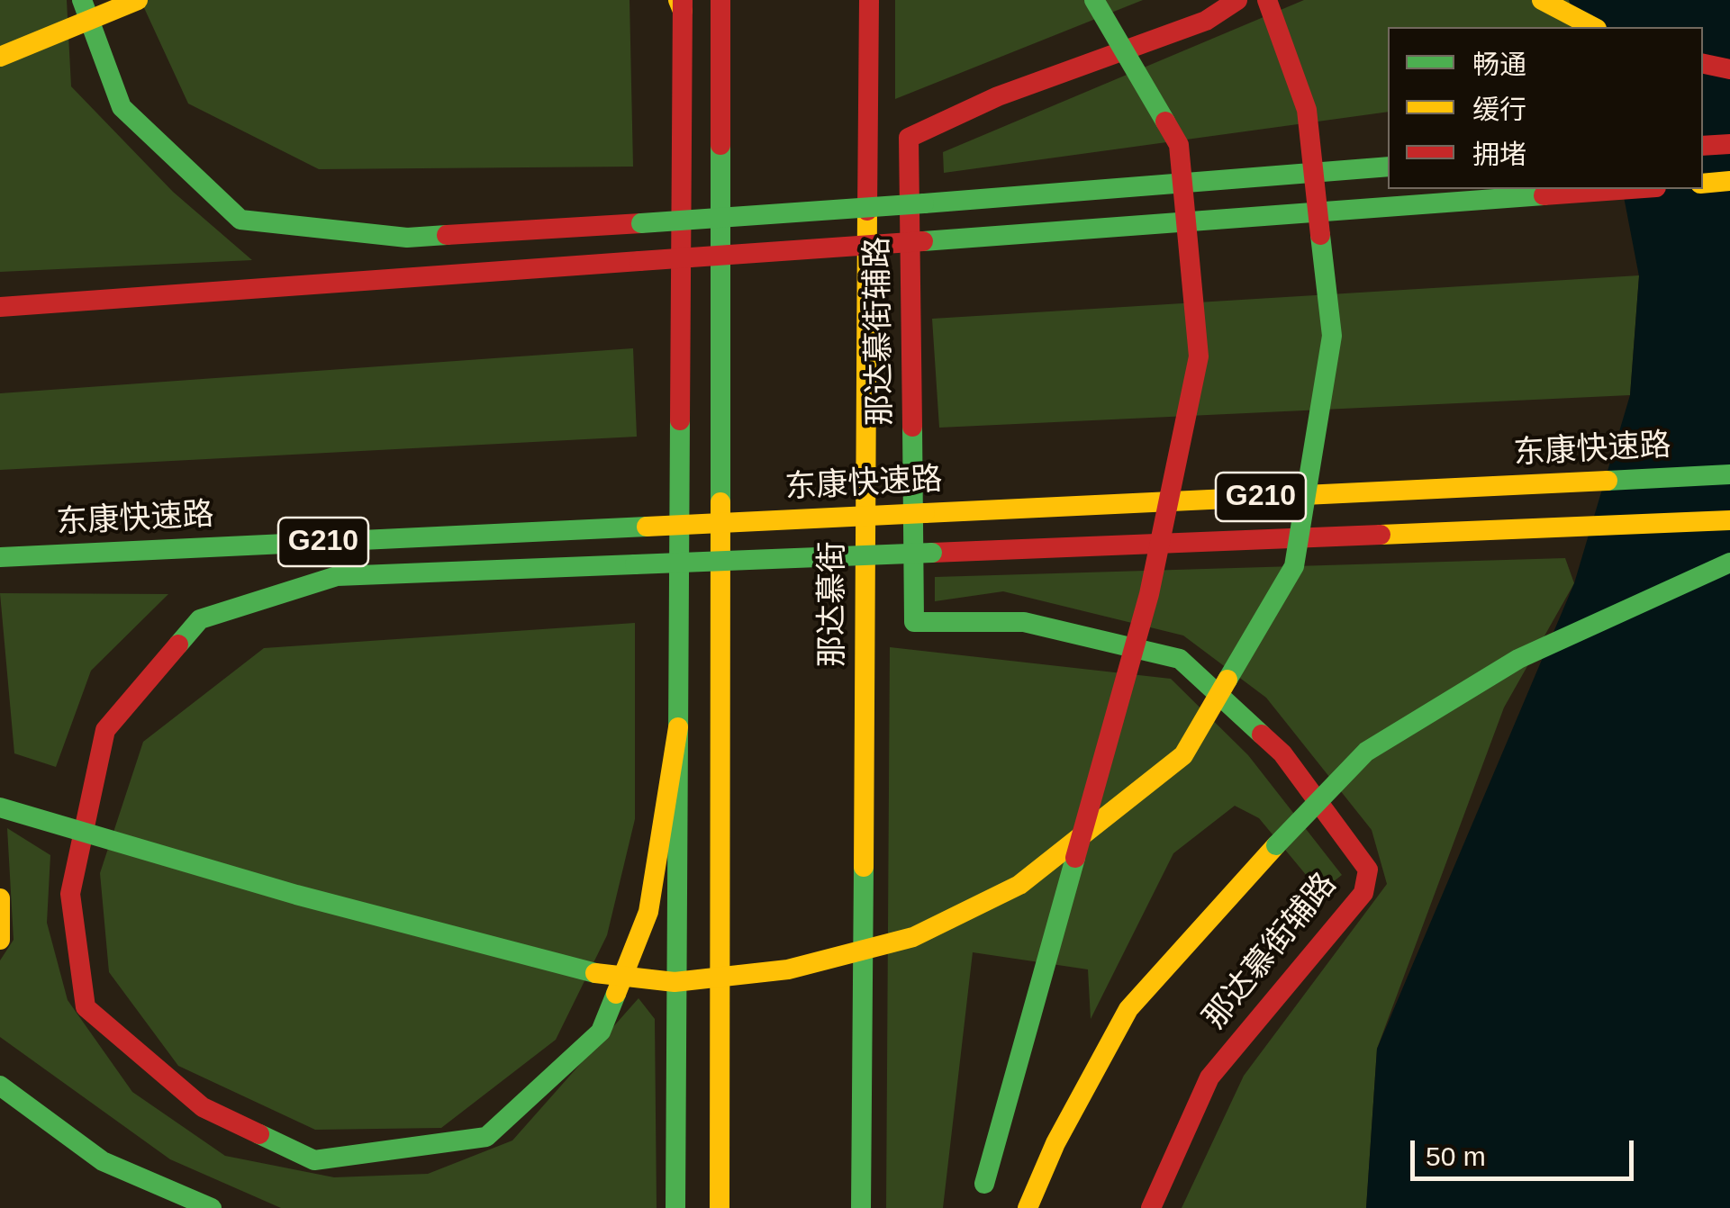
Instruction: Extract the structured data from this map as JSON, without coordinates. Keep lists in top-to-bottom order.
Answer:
{
  "streets": {
    "main road": [
      "那达慕街辅路",
      "东康快速路",
      "G210",
      "那达慕街"
    ]
  },
  "legend": ["畅通", "缓行", "拥堵"],
  "scale_bar": "50 m"
}
